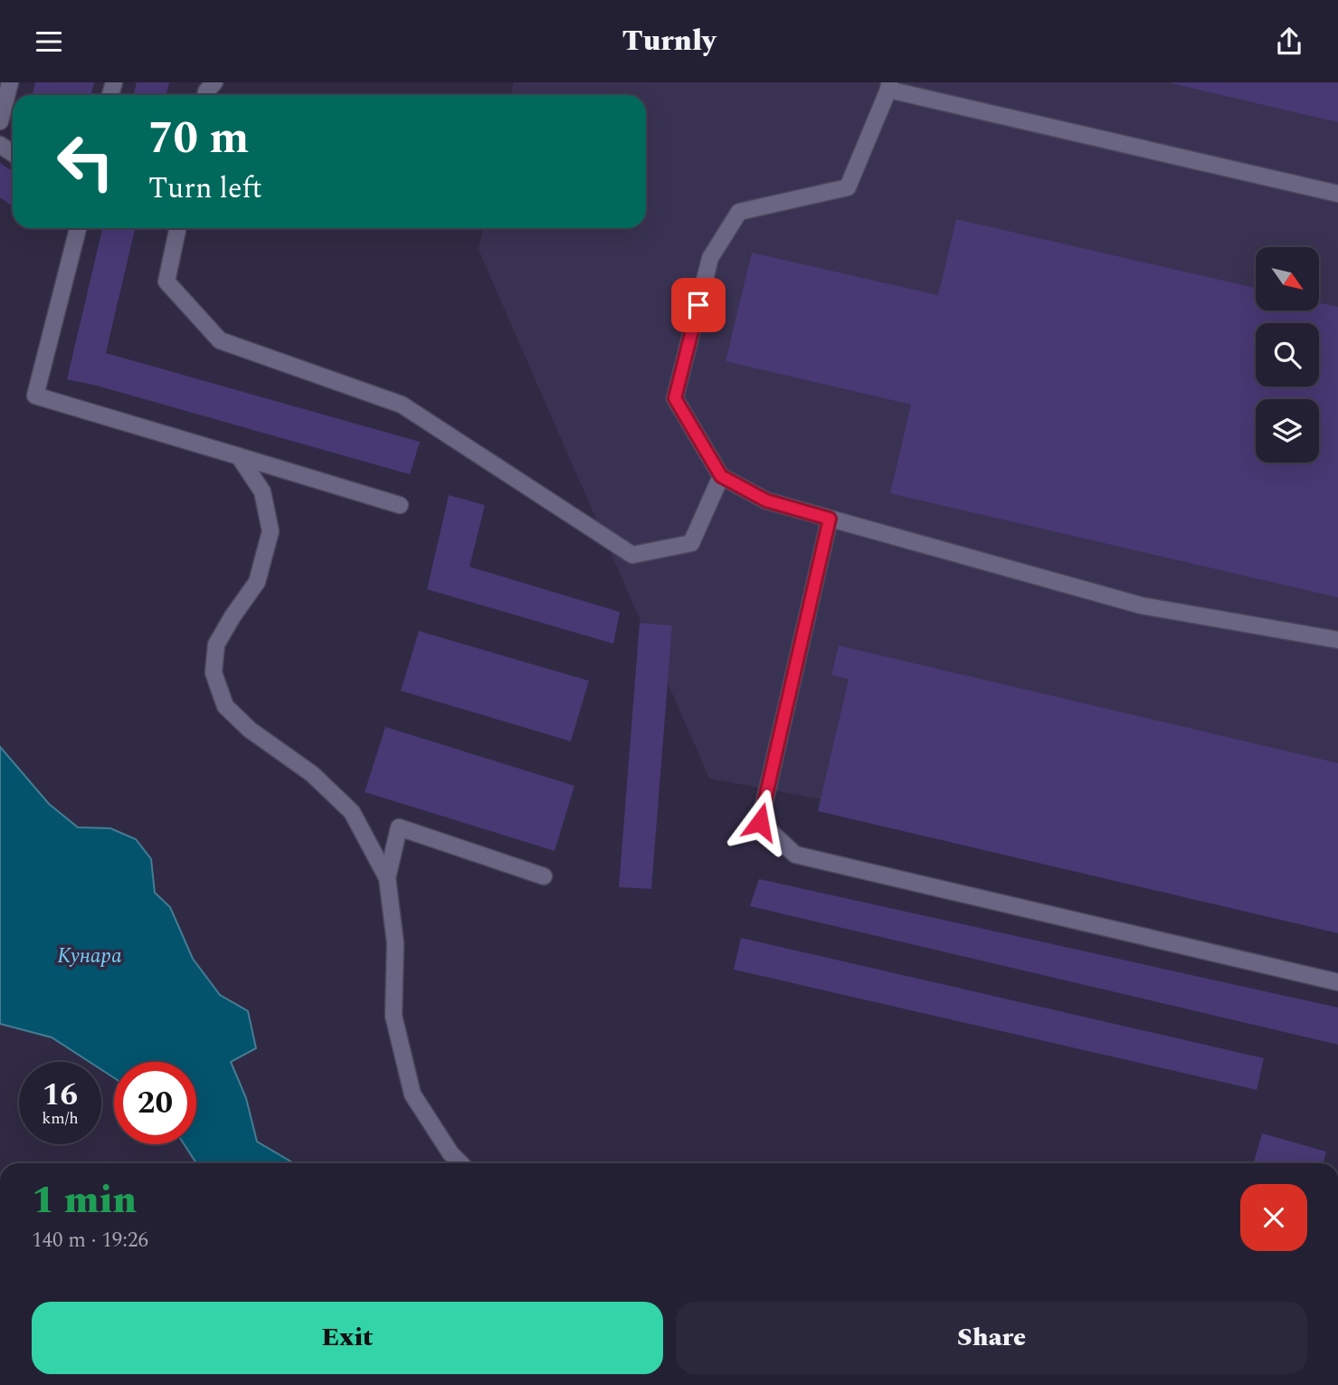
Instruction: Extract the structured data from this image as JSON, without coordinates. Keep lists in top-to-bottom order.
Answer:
{
  "water": ["Кунара"],
  "north": "bottom right",
  "page": {
    "header": "Turnly",
    "turn": ["70 m", "Turn left"],
    "speed": "16 km/h",
    "limit": "20",
    "heading": ["1 min", "140 m · 19:26"],
    "buttons": ["Exit", "Share"]
  }
}
